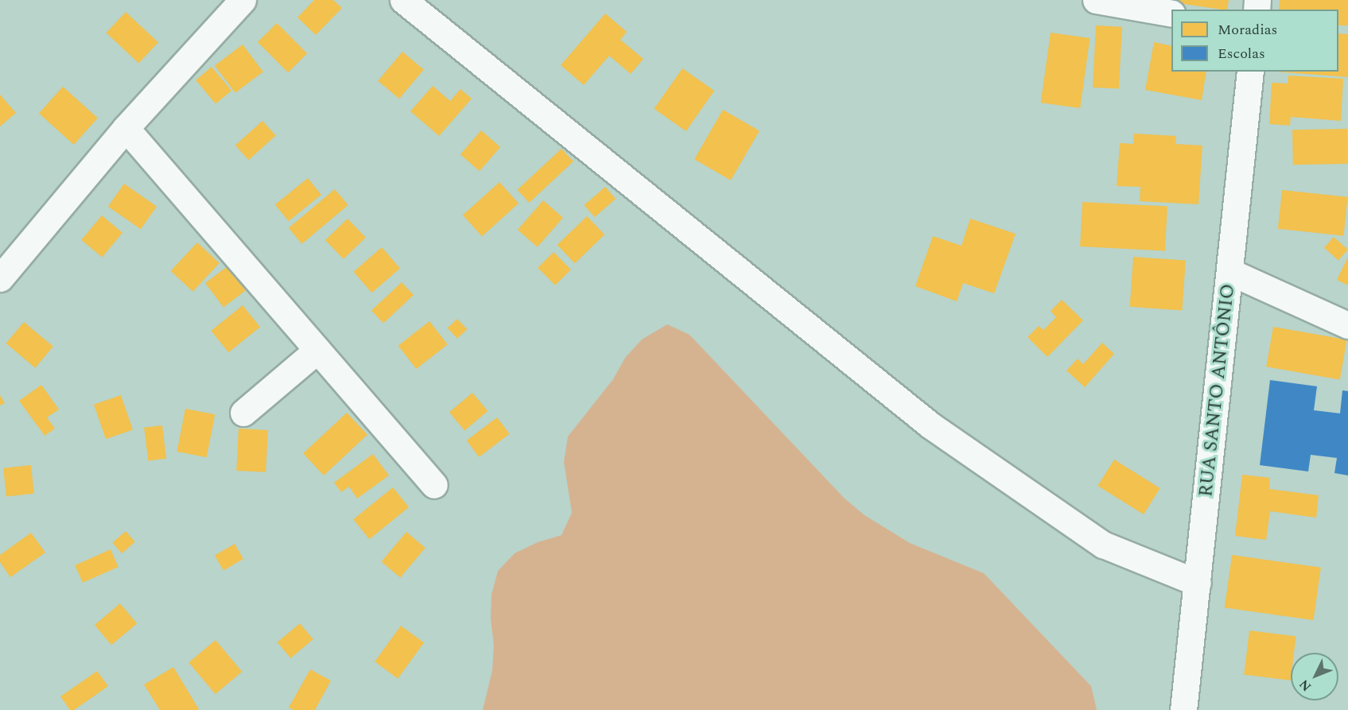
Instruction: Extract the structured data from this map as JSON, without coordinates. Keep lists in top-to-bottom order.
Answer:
{
  "streets": {
    "street": ["RUA SANTO ANTÔNIO"]
  },
  "legend": ["Moradias", "Escolas"],
  "north": "bottom left"
}
